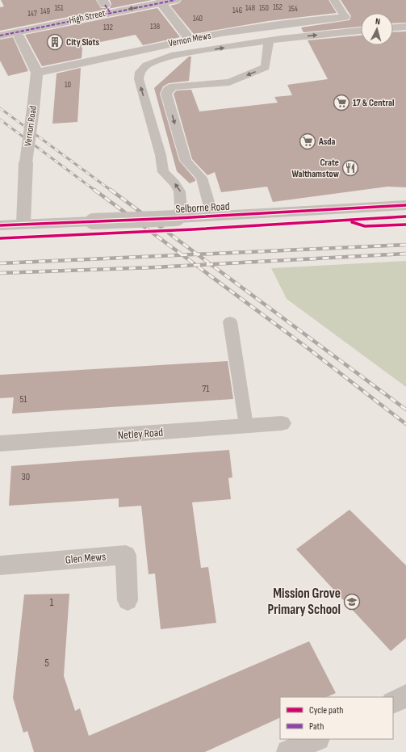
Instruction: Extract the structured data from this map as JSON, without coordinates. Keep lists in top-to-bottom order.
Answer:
{
  "streets": {
    "street": [
      "High Street",
      "Vernon Mews",
      "Vernon Road",
      "Selborne Road",
      "Netley Road",
      "Glen Mews"
    ]
  },
  "crossings": [
    ["Vernon Mews", "Vernon Road"],
    ["Vernon Road", "Selborne Road"]
  ],
  "places": {
    "building": ["City Slots"],
    "supermarket": ["17 & Central", "Asda"],
    "restaurant": ["Crate Walthamstow"],
    "school or university": ["Mission Grove Primary School"]
  },
  "house_numbers": [
    "152",
    "151",
    "148",
    "150",
    "154",
    "146",
    "149",
    "147",
    "140",
    "138",
    "132",
    "10",
    "71",
    "51",
    "30",
    "1",
    "5"
  ],
  "legend": ["Cycle path", "Path"],
  "north": "top"
}
